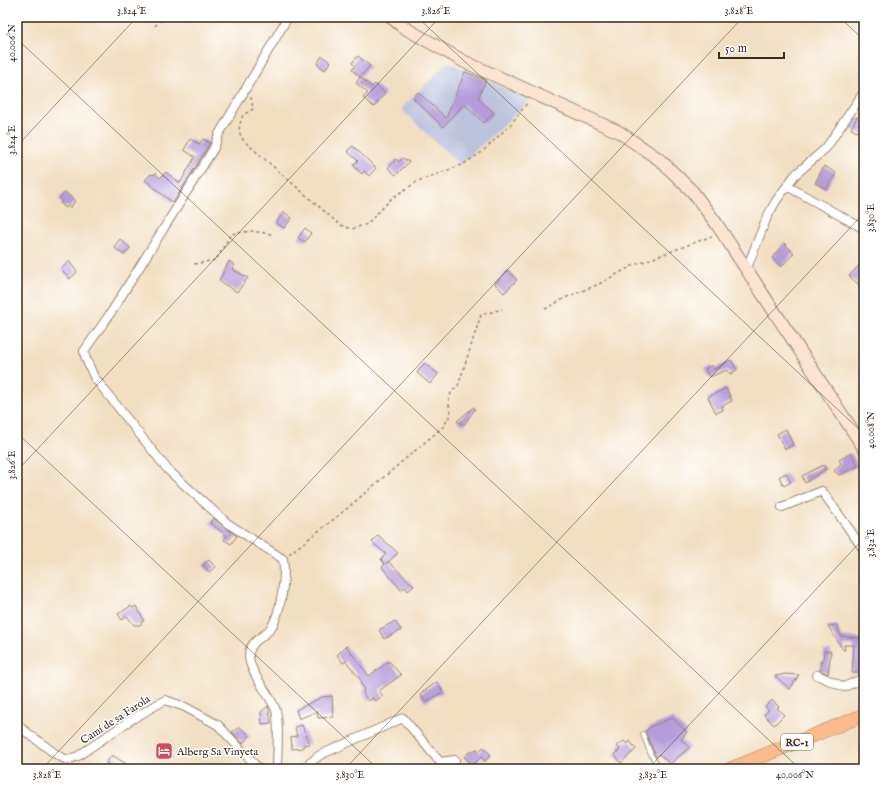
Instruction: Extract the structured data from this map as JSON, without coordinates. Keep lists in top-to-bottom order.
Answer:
{
  "streets": {
    "main road": ["RC-1"],
    "street": ["Camí de sa Farola"]
  },
  "places": {
    "hotel": ["Alberg Sa Vinyeta"]
  },
  "scale_bar": "50 m",
  "coordinates": [
    "3.824°E",
    "3.826°E",
    "3.828°E",
    "40.006°N",
    "3.830°E",
    "40.008°N",
    "3.832°E"
  ]
}
